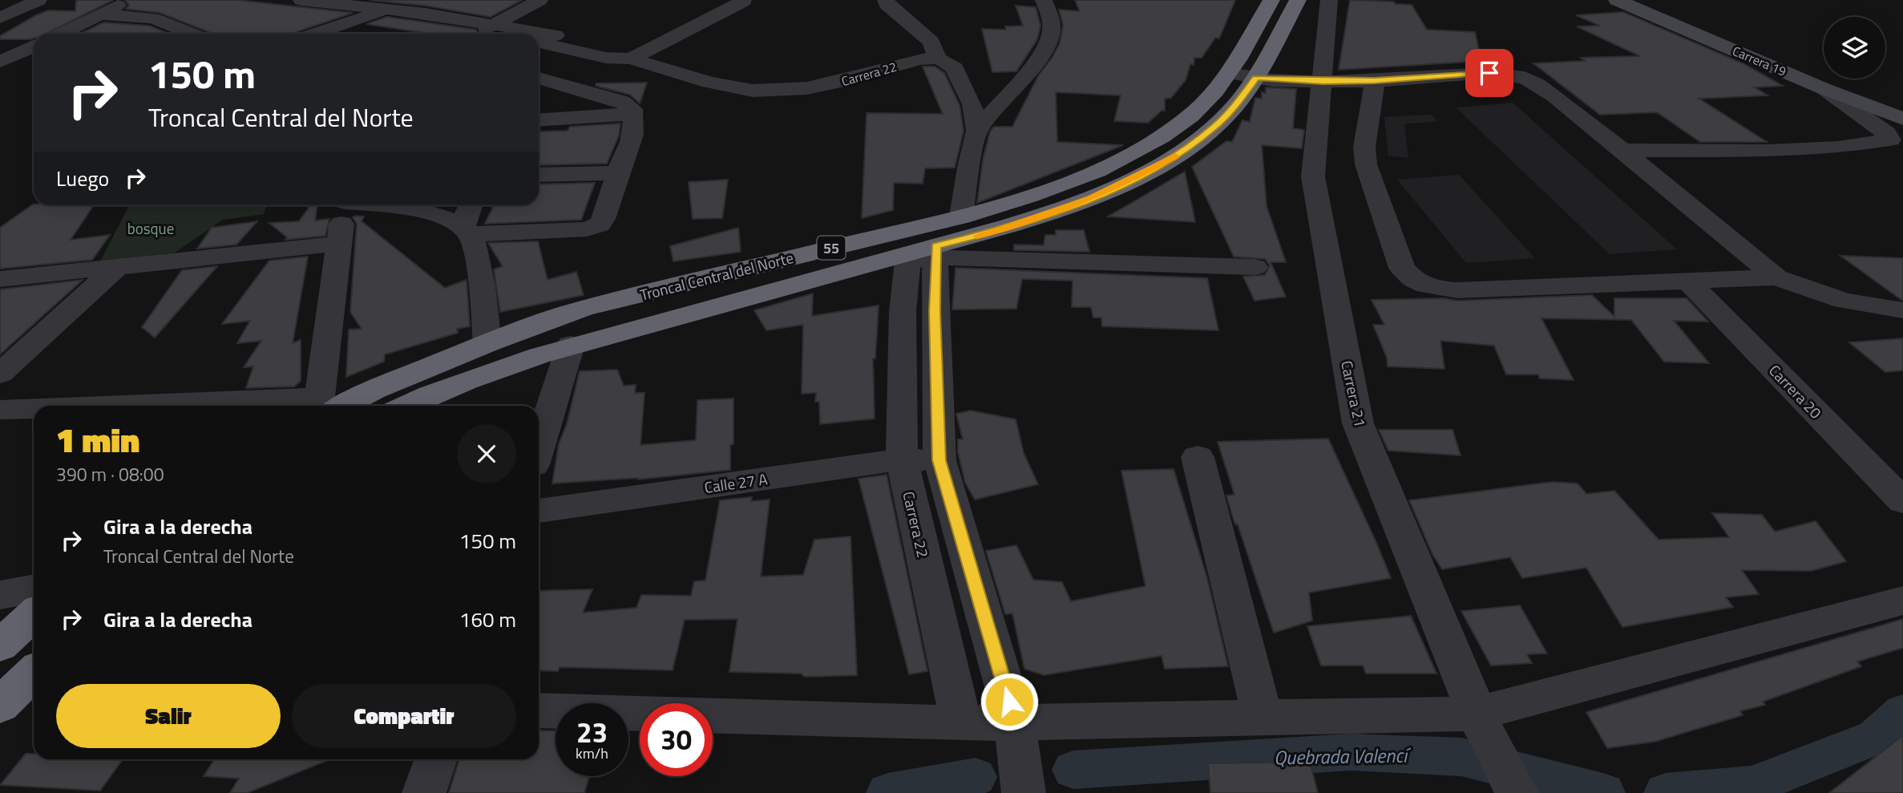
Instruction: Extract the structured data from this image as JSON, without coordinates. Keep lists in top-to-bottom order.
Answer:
{
  "streets": {
    "highway": ["55", "Troncal Central del Norte"],
    "street": [
      "Carrera 19",
      "Carrera 22",
      "Carrera 20",
      "Carrera 21",
      "Calle 27 A"
    ]
  },
  "crossings": [
    ["Carrera 22", "Troncal Central del Norte"],
    ["Carrera 22", "Calle 27 A"]
  ],
  "water": ["Quebrada Valencí"],
  "parks": ["bosque"],
  "page": {
    "turn": ["150 m", "Troncal Central del Norte"],
    "then": "Luego",
    "heading": ["1 min", "390 m · 08:00"],
    "list": [
      {
        "name": "Gira a la derecha",
        "note": "Troncal Central del Norte",
        "value": "150 m"
      },
      {
        "name": "Gira a la derecha",
        "value": "160 m"
      }
    ],
    "buttons": ["Salir", "Compartir"],
    "speed": "23 km/h",
    "limit": "30"
  }
}
